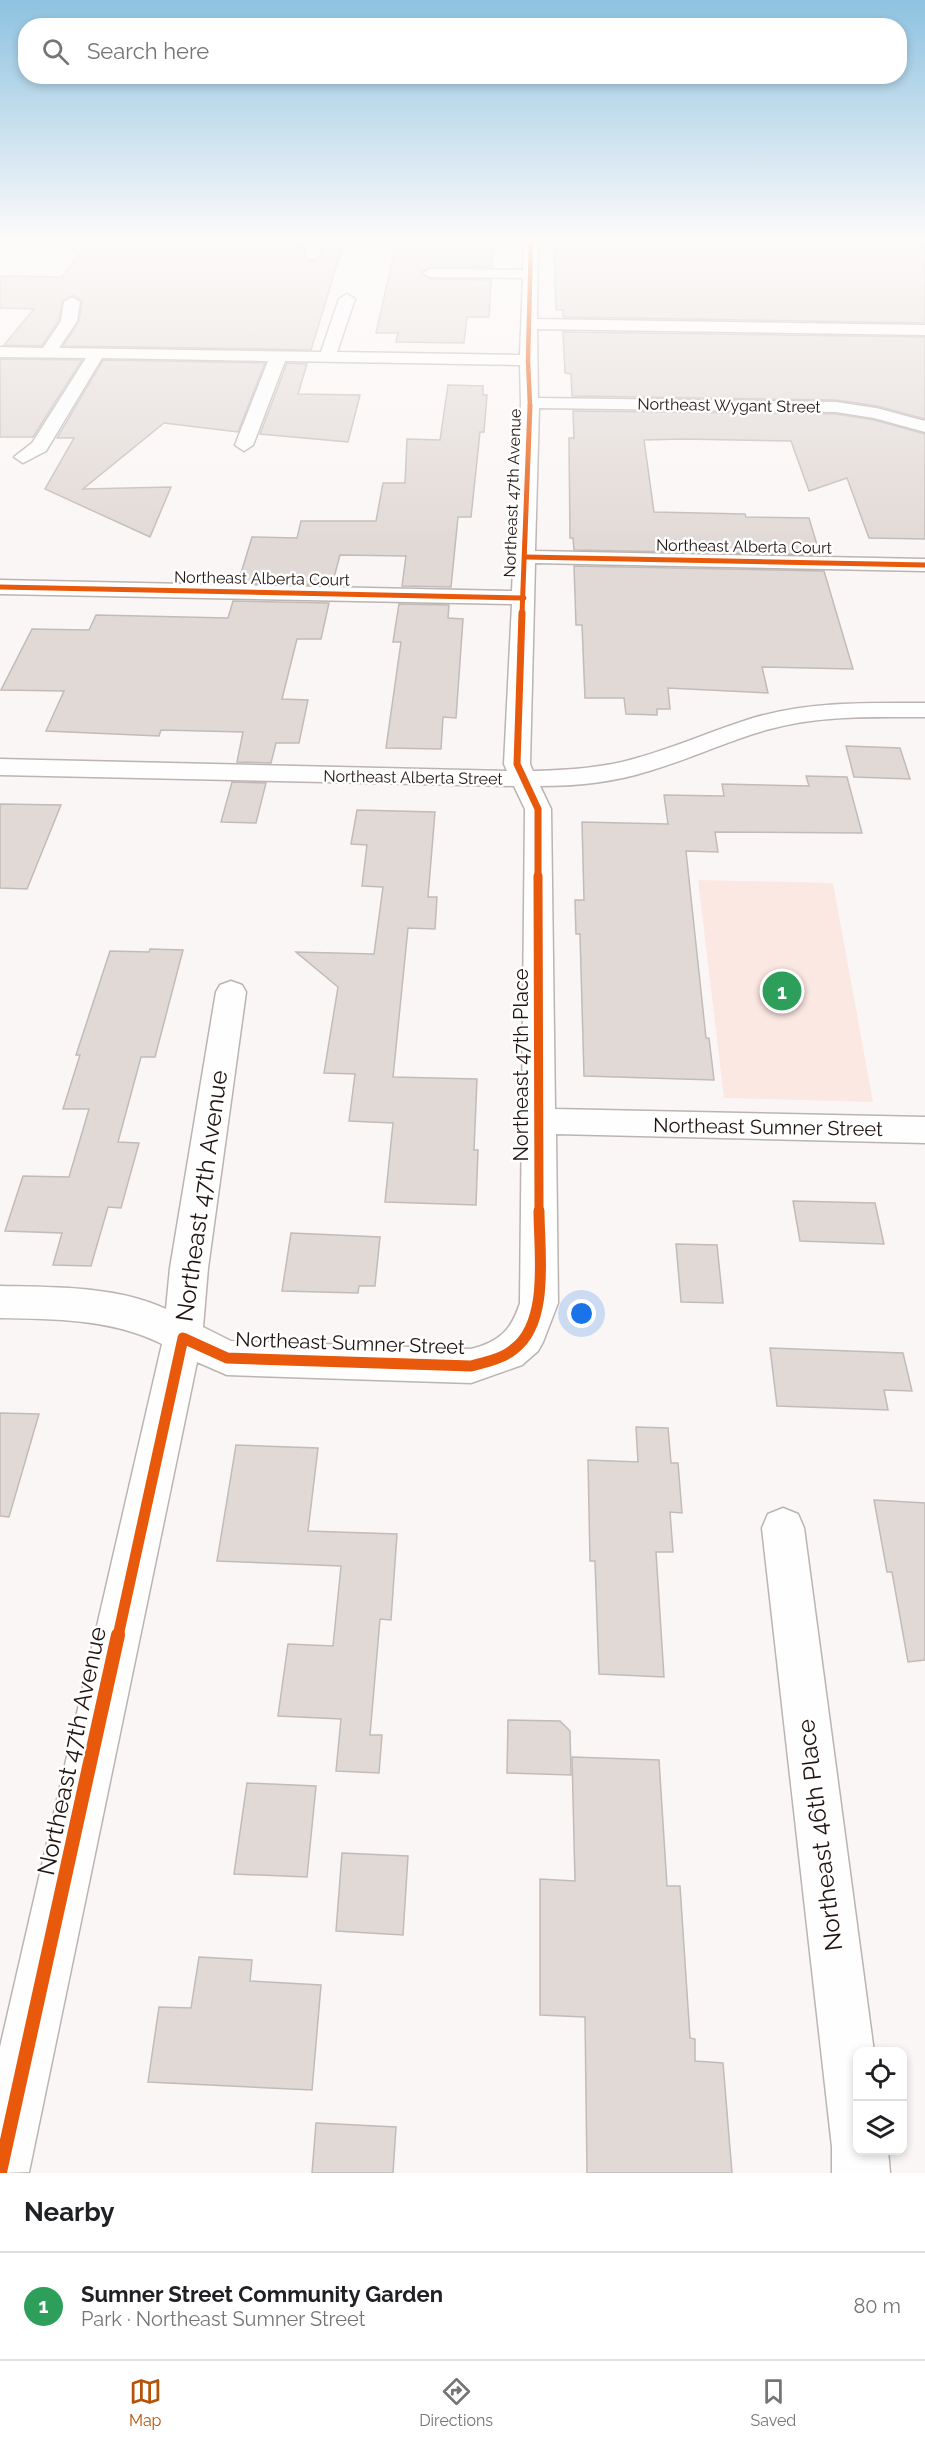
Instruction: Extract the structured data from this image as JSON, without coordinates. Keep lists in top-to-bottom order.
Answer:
{
  "streets": {
    "street": [
      "Northeast Wygant Street",
      "Northeast 47th Avenue",
      "Northeast Alberta Court",
      "Northeast Alberta Street",
      "Northeast 47th Place",
      "Northeast Sumner Street",
      "Northeast 46th Place"
    ]
  },
  "crossings": [
    ["Northeast Wygant Street", "Northeast 47th Avenue"],
    ["Northeast 47th Avenue", "Northeast Alberta Court"],
    ["Northeast 47th Avenue", "Northeast Alberta Street"],
    ["Northeast 47th Avenue", "Northeast 47th Place"],
    ["Northeast 47th Avenue", "Northeast Sumner Street"],
    ["Northeast Alberta Street", "Northeast 47th Place"],
    ["Northeast 47th Place", "Northeast Sumner Street"]
  ],
  "page": {
    "search": "Search here",
    "pins": "1",
    "heading": "Nearby",
    "list": [
      {
        "mark": "1",
        "name": "Sumner Street Community Garden",
        "note": "Park · Northeast Sumner Street",
        "value": "80 m"
      }
    ],
    "nav": ["Map", "Directions", "Saved"]
  }
}
